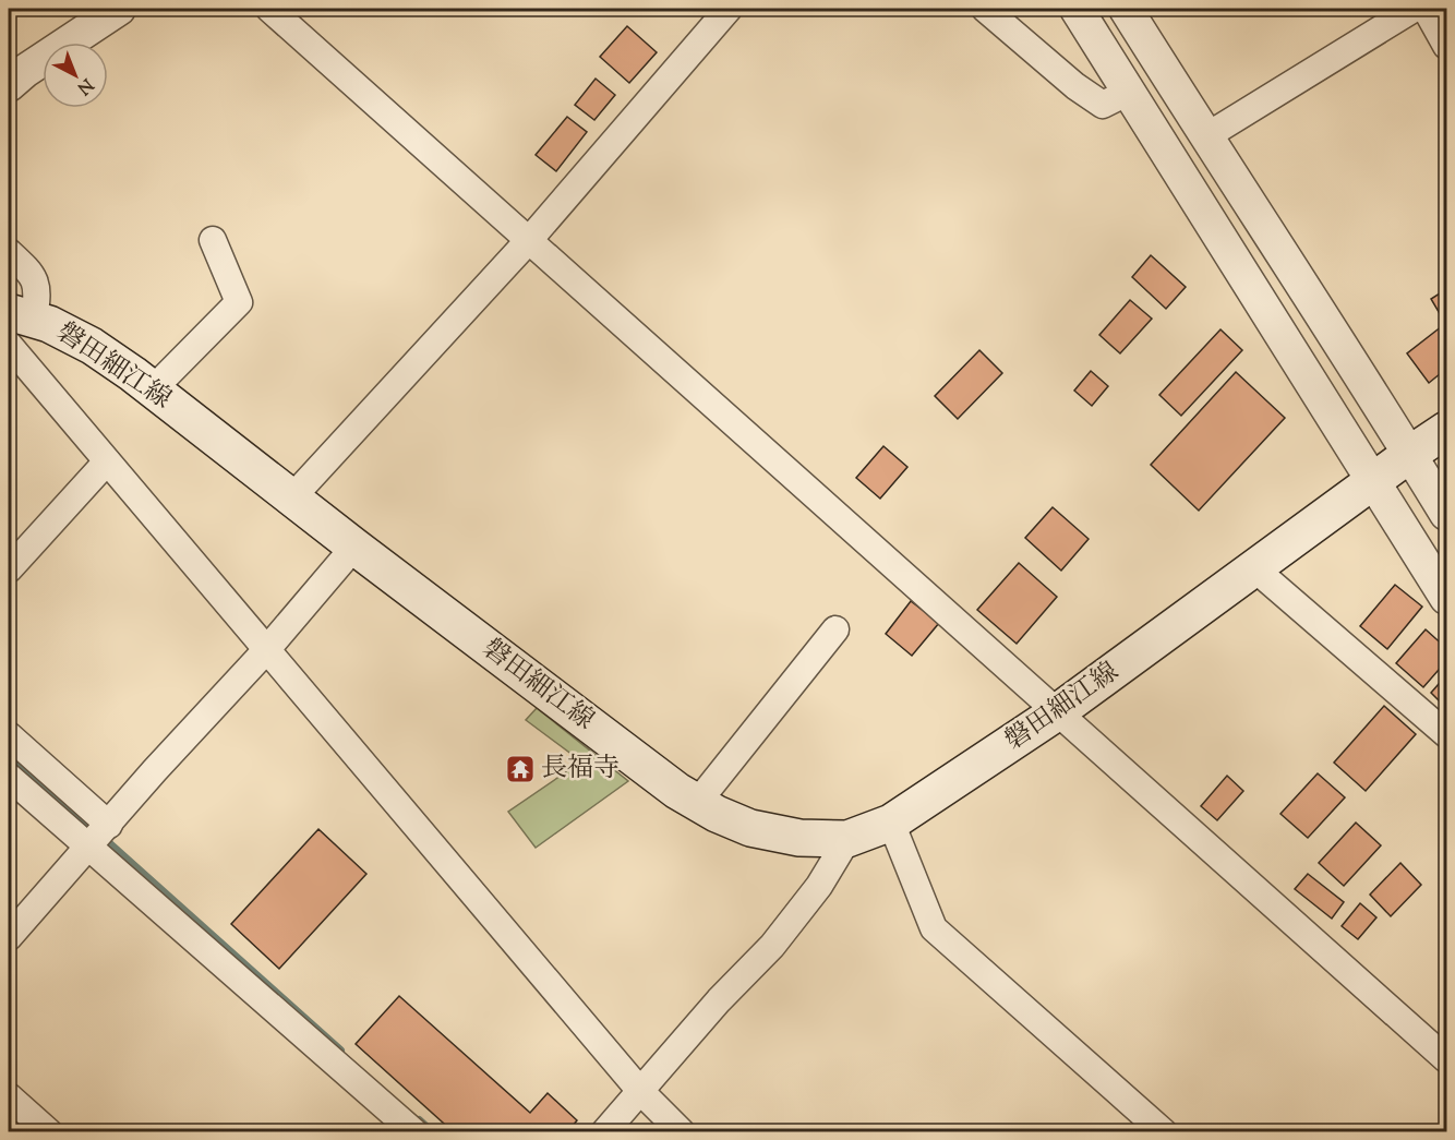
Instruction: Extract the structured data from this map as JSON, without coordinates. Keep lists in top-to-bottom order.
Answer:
{
  "streets": {
    "main road": ["磐田細江線"]
  },
  "places": {
    "temple": ["長福寺"]
  },
  "north": "bottom right"
}
